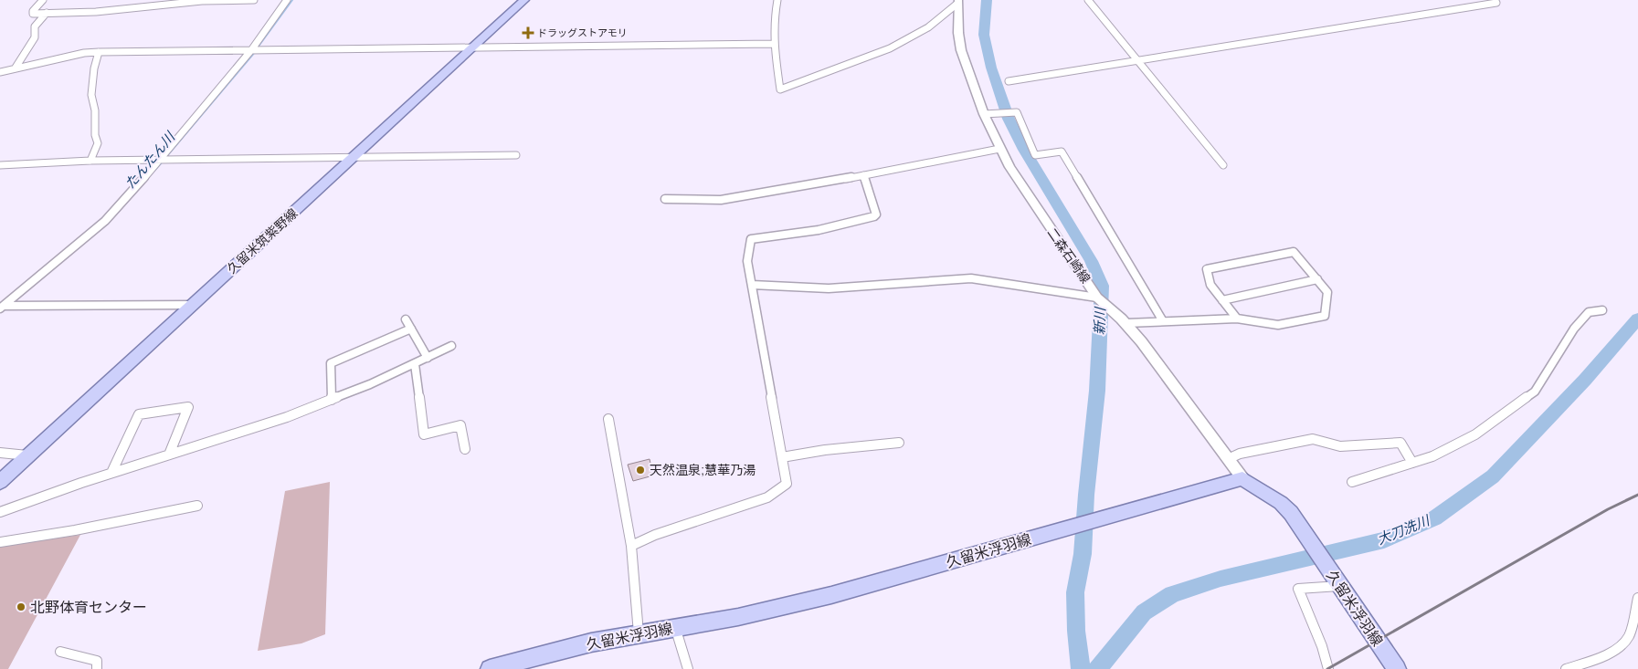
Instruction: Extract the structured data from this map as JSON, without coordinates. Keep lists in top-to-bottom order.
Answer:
{
  "streets": {
    "main road": ["久留米筑紫野線", "二森石崎線", "久留米浮羽線"]
  },
  "crossings": [
    ["二森石崎線", "久留米浮羽線"]
  ],
  "water": ["たんたん川", "新川", "大刀洗川"],
  "places": {
    "health": ["ドラッグストアモリ"],
    "other": ["天然温泉;慧華乃湯", "北野体育センター"]
  }
}
